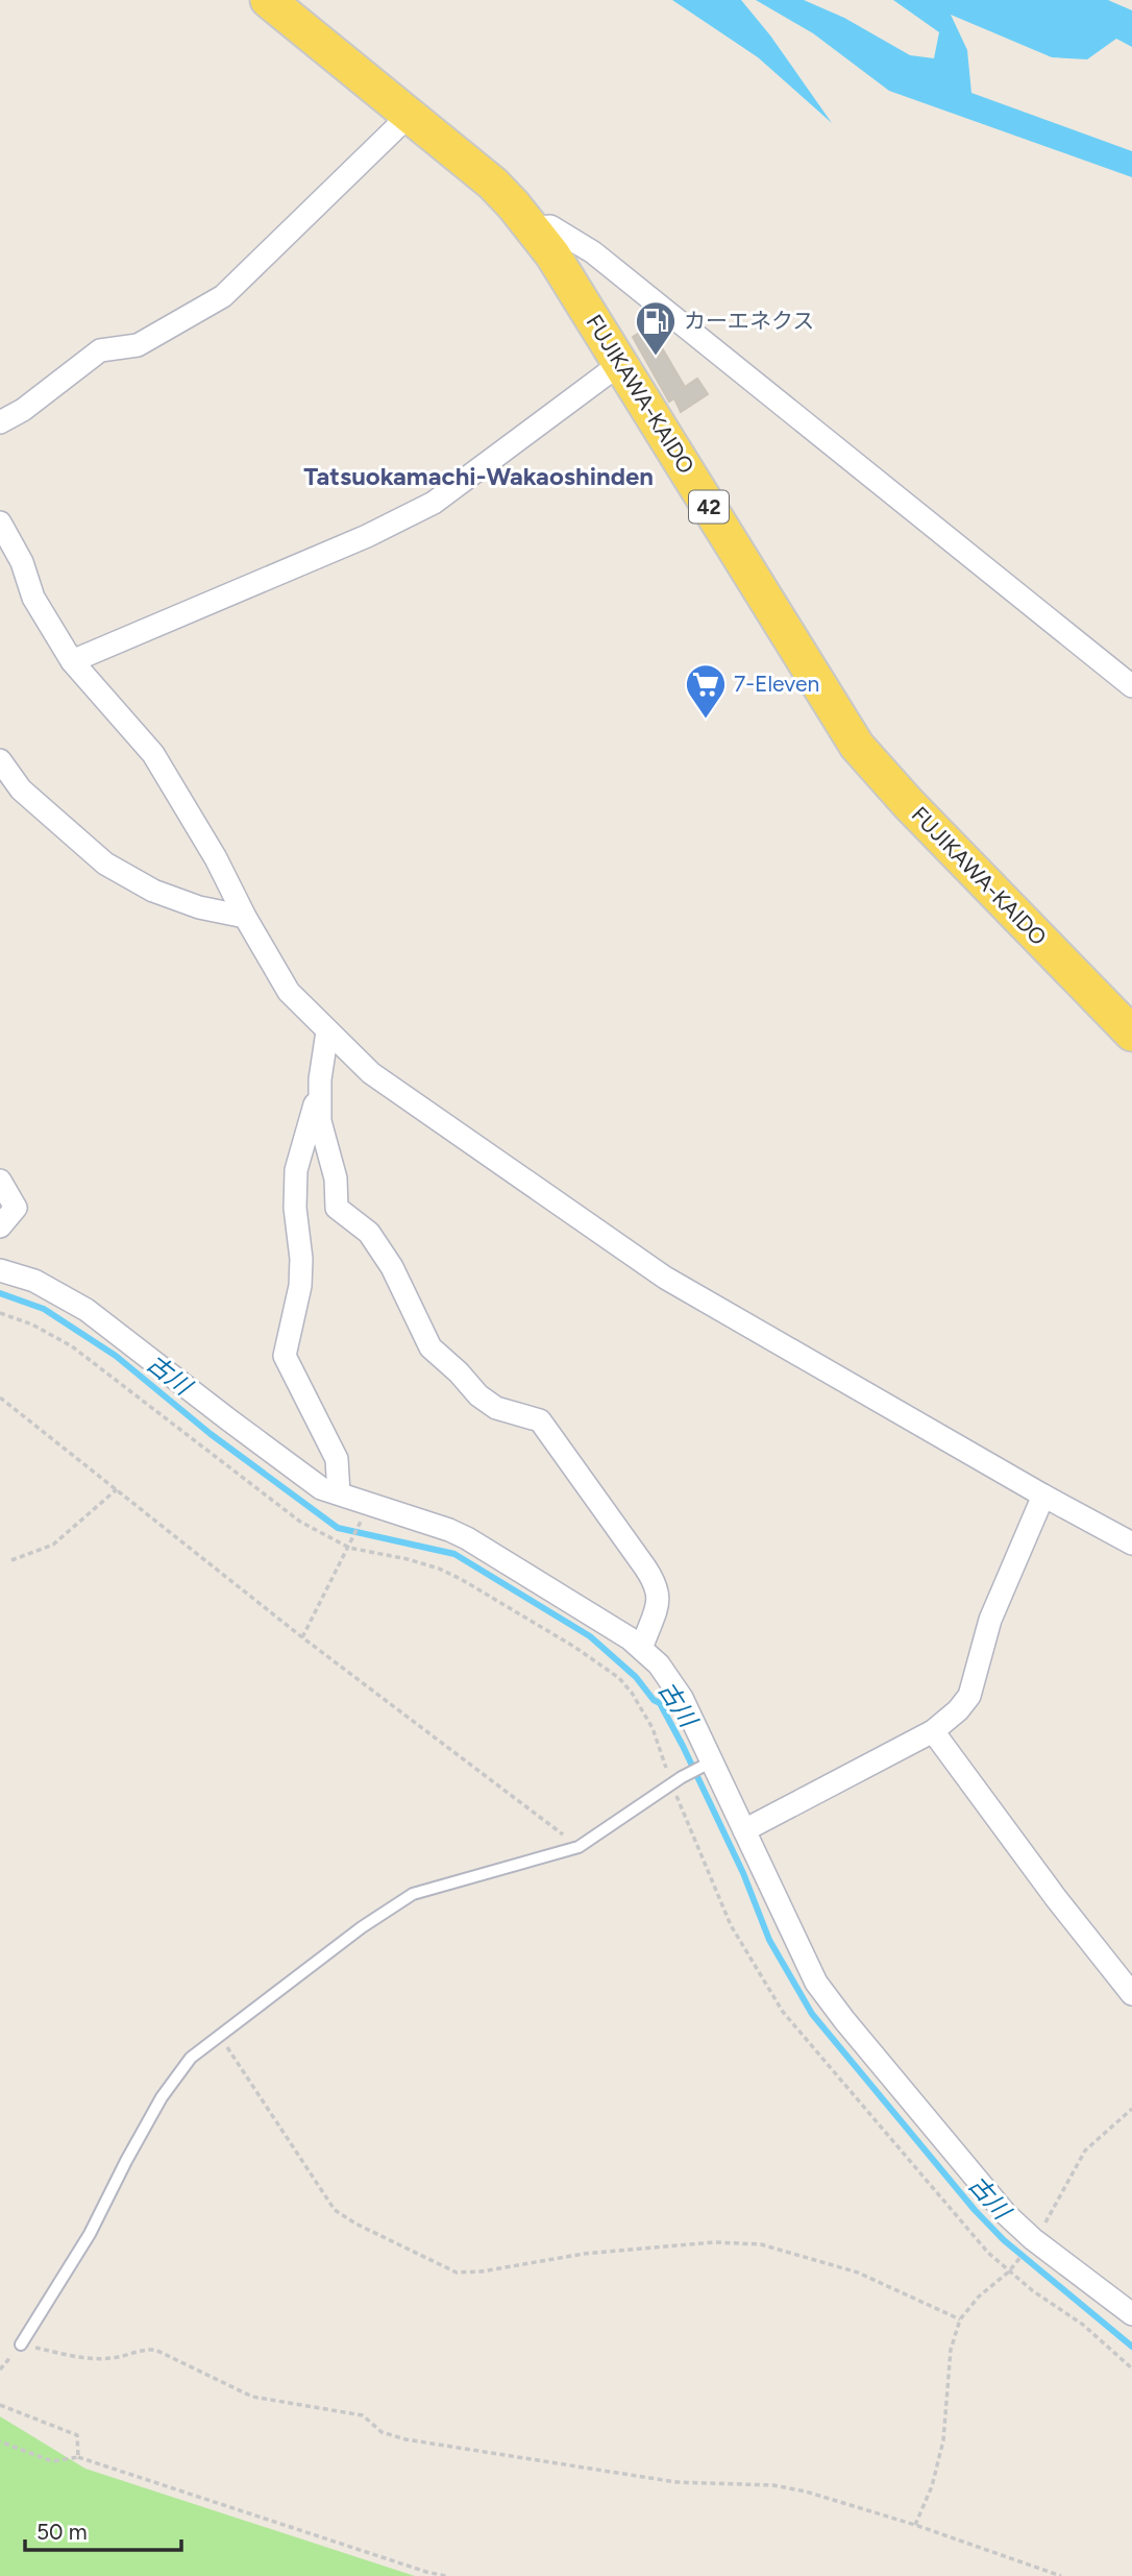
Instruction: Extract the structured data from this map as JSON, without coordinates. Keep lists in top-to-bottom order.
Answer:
{
  "streets": {
    "main road": ["FUJIKAWA-KAIDO", "42"]
  },
  "districts": ["Tatsuokamachi-Wakaoshinden"],
  "water": ["古川"],
  "places": {
    "fuel station": ["カーエネクス"],
    "supermarket": ["7-Eleven"]
  },
  "scale_bar": "50 m"
}
